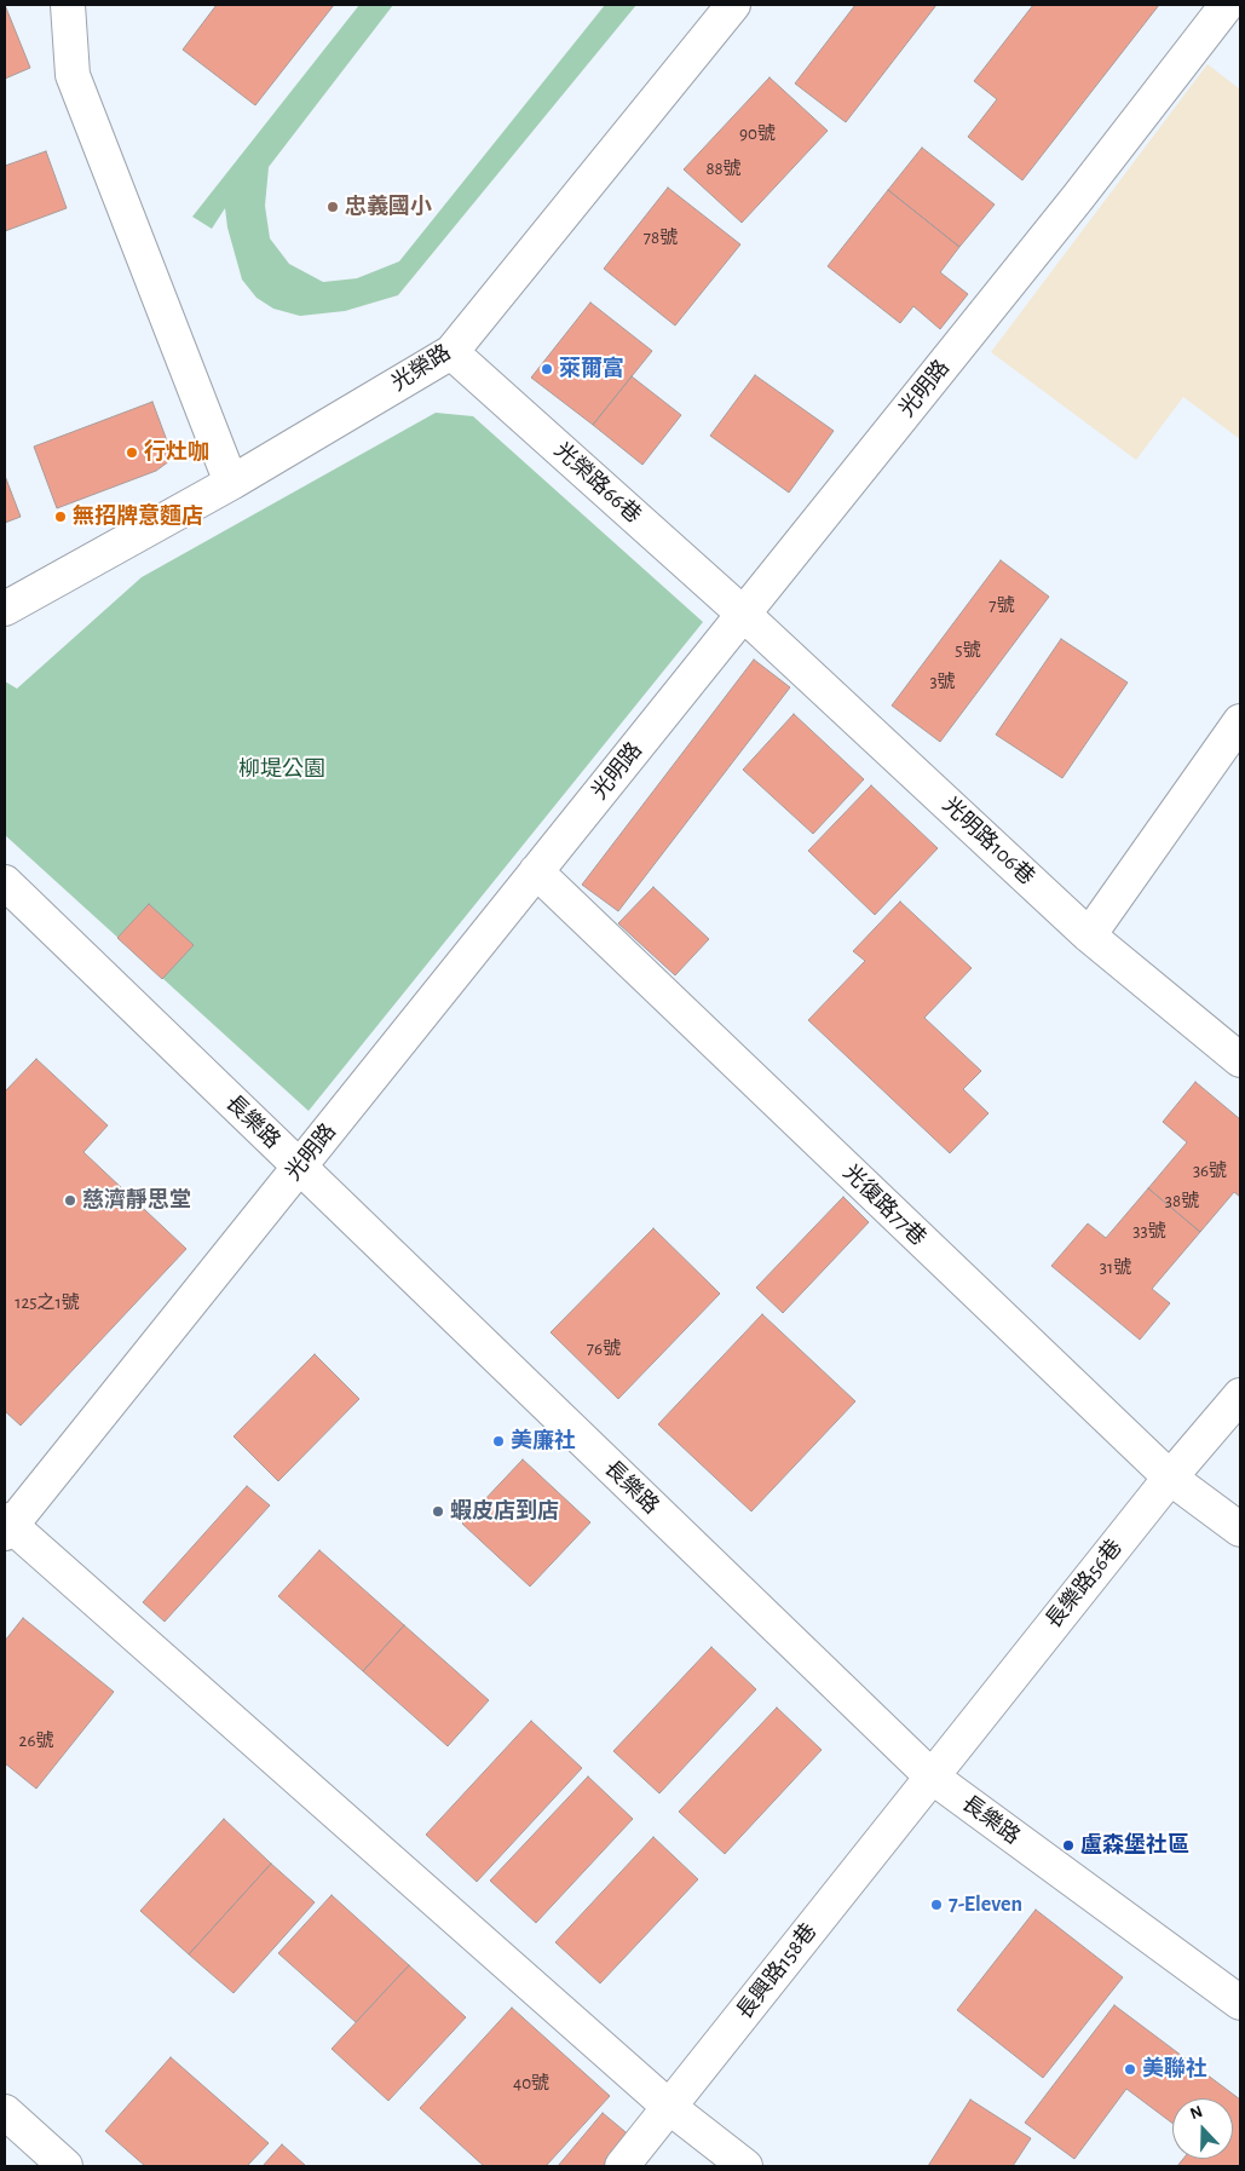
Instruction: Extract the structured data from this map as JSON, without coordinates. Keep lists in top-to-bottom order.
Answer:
{
  "streets": {
    "street": [
      "光榮路",
      "光明路",
      "光榮路66巷",
      "光明路106巷",
      "長樂路",
      "光復路77巷",
      "長樂路56巷",
      "長興路158巷"
    ]
  },
  "crossings": [
    ["光榮路", "光榮路66巷"],
    ["光明路", "光榮路66巷"],
    ["光明路", "光明路106巷"],
    ["光明路", "長樂路"],
    ["光明路", "光復路77巷"],
    ["光榮路66巷", "光明路106巷"],
    ["長樂路", "長樂路56巷"],
    ["長樂路", "長興路158巷"],
    ["光復路77巷", "長樂路56巷"],
    ["長樂路56巷", "長興路158巷"]
  ],
  "parks": ["柳堤公園"],
  "places": [
    "忠義國小",
    "萊爾富",
    "行灶咖",
    "無招牌意麵店",
    "慈濟靜思堂",
    "美廉社",
    "蝦皮店到店",
    "盧森堡社區",
    "7-Eleven",
    "美聯社"
  ],
  "house_numbers": [
    "90號",
    "88號",
    "78號",
    "7號",
    "5號",
    "3號",
    "36號",
    "38號",
    "33號",
    "31號",
    "125之1號",
    "76號",
    "26號",
    "40號"
  ],
  "north": "top"
}
